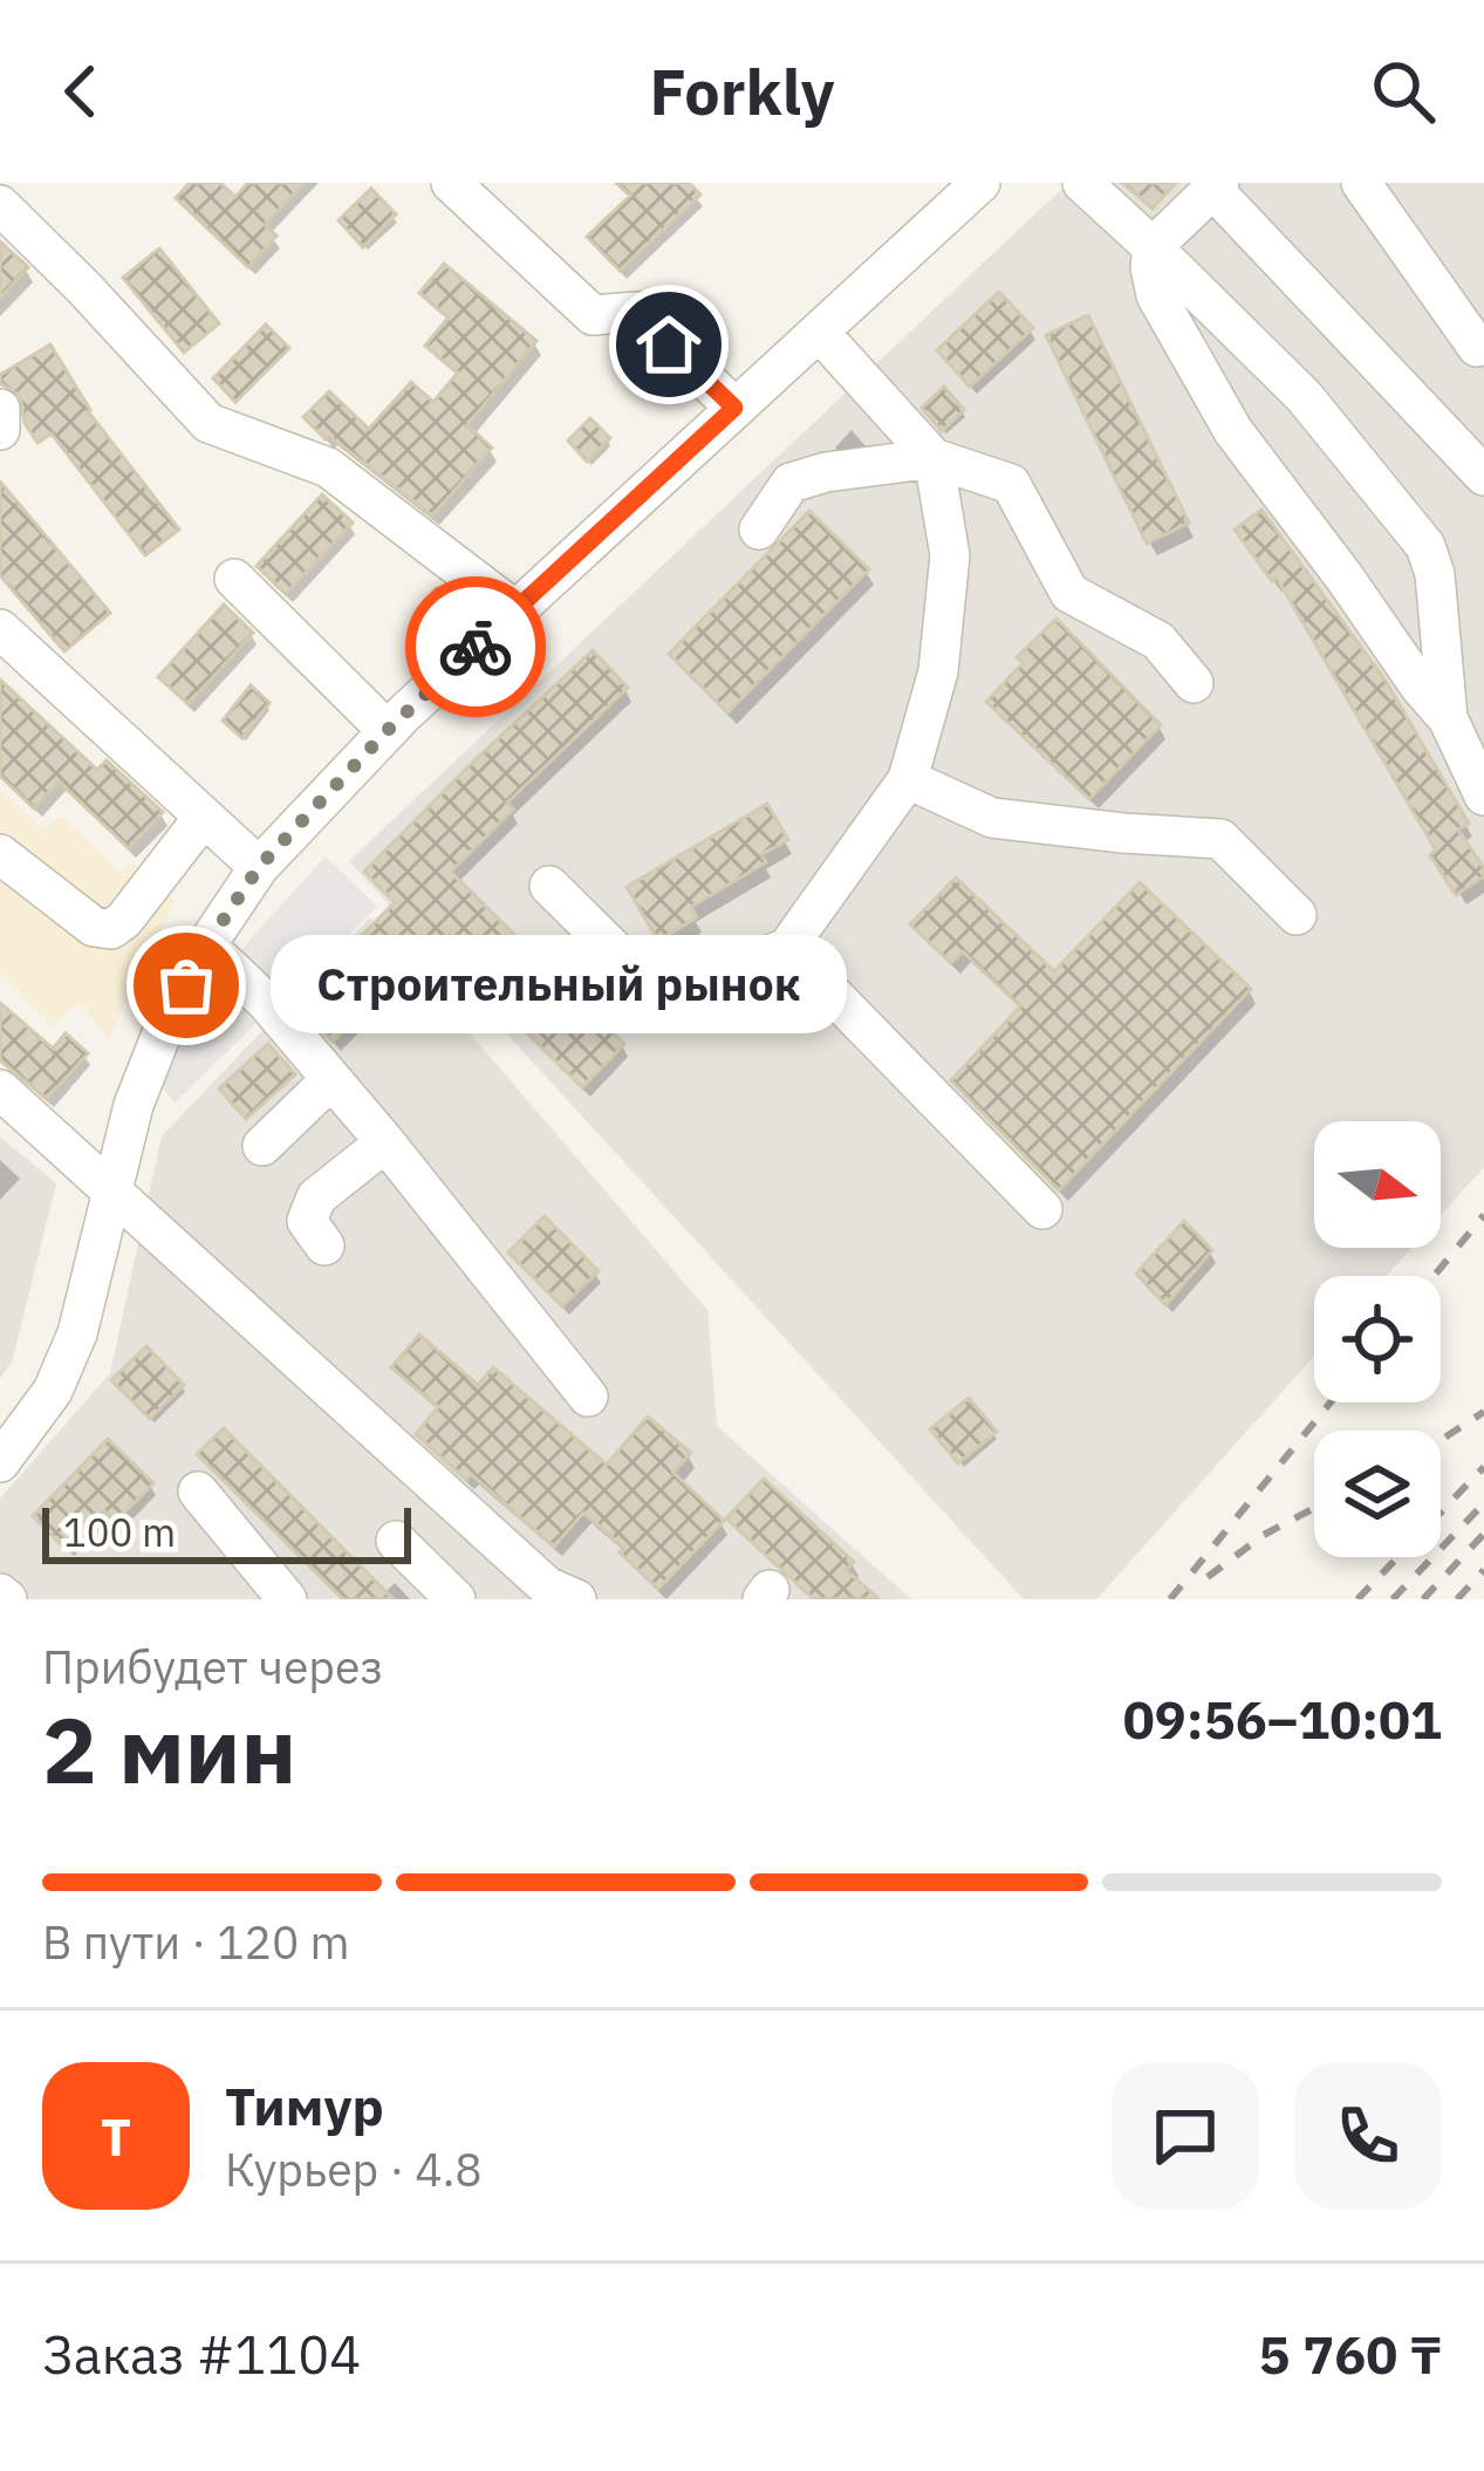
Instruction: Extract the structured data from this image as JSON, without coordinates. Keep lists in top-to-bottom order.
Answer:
{
  "places": ["Строительный рынок"],
  "scale_bar": "100 m",
  "north": "right",
  "page": {
    "header": "Forkly",
    "bubble": "Строительный рынок",
    "scale": "100 m",
    "heading": ["2 мин", "Прибудет через", "09:56–10:01"],
    "panel": [
      "Тимур",
      "Курьер · 4.8",
      "Заказ #1104",
      "5 760 ₸"
    ],
    "bar": "В пути · 120 m",
    "round": "Т"
  }
}
